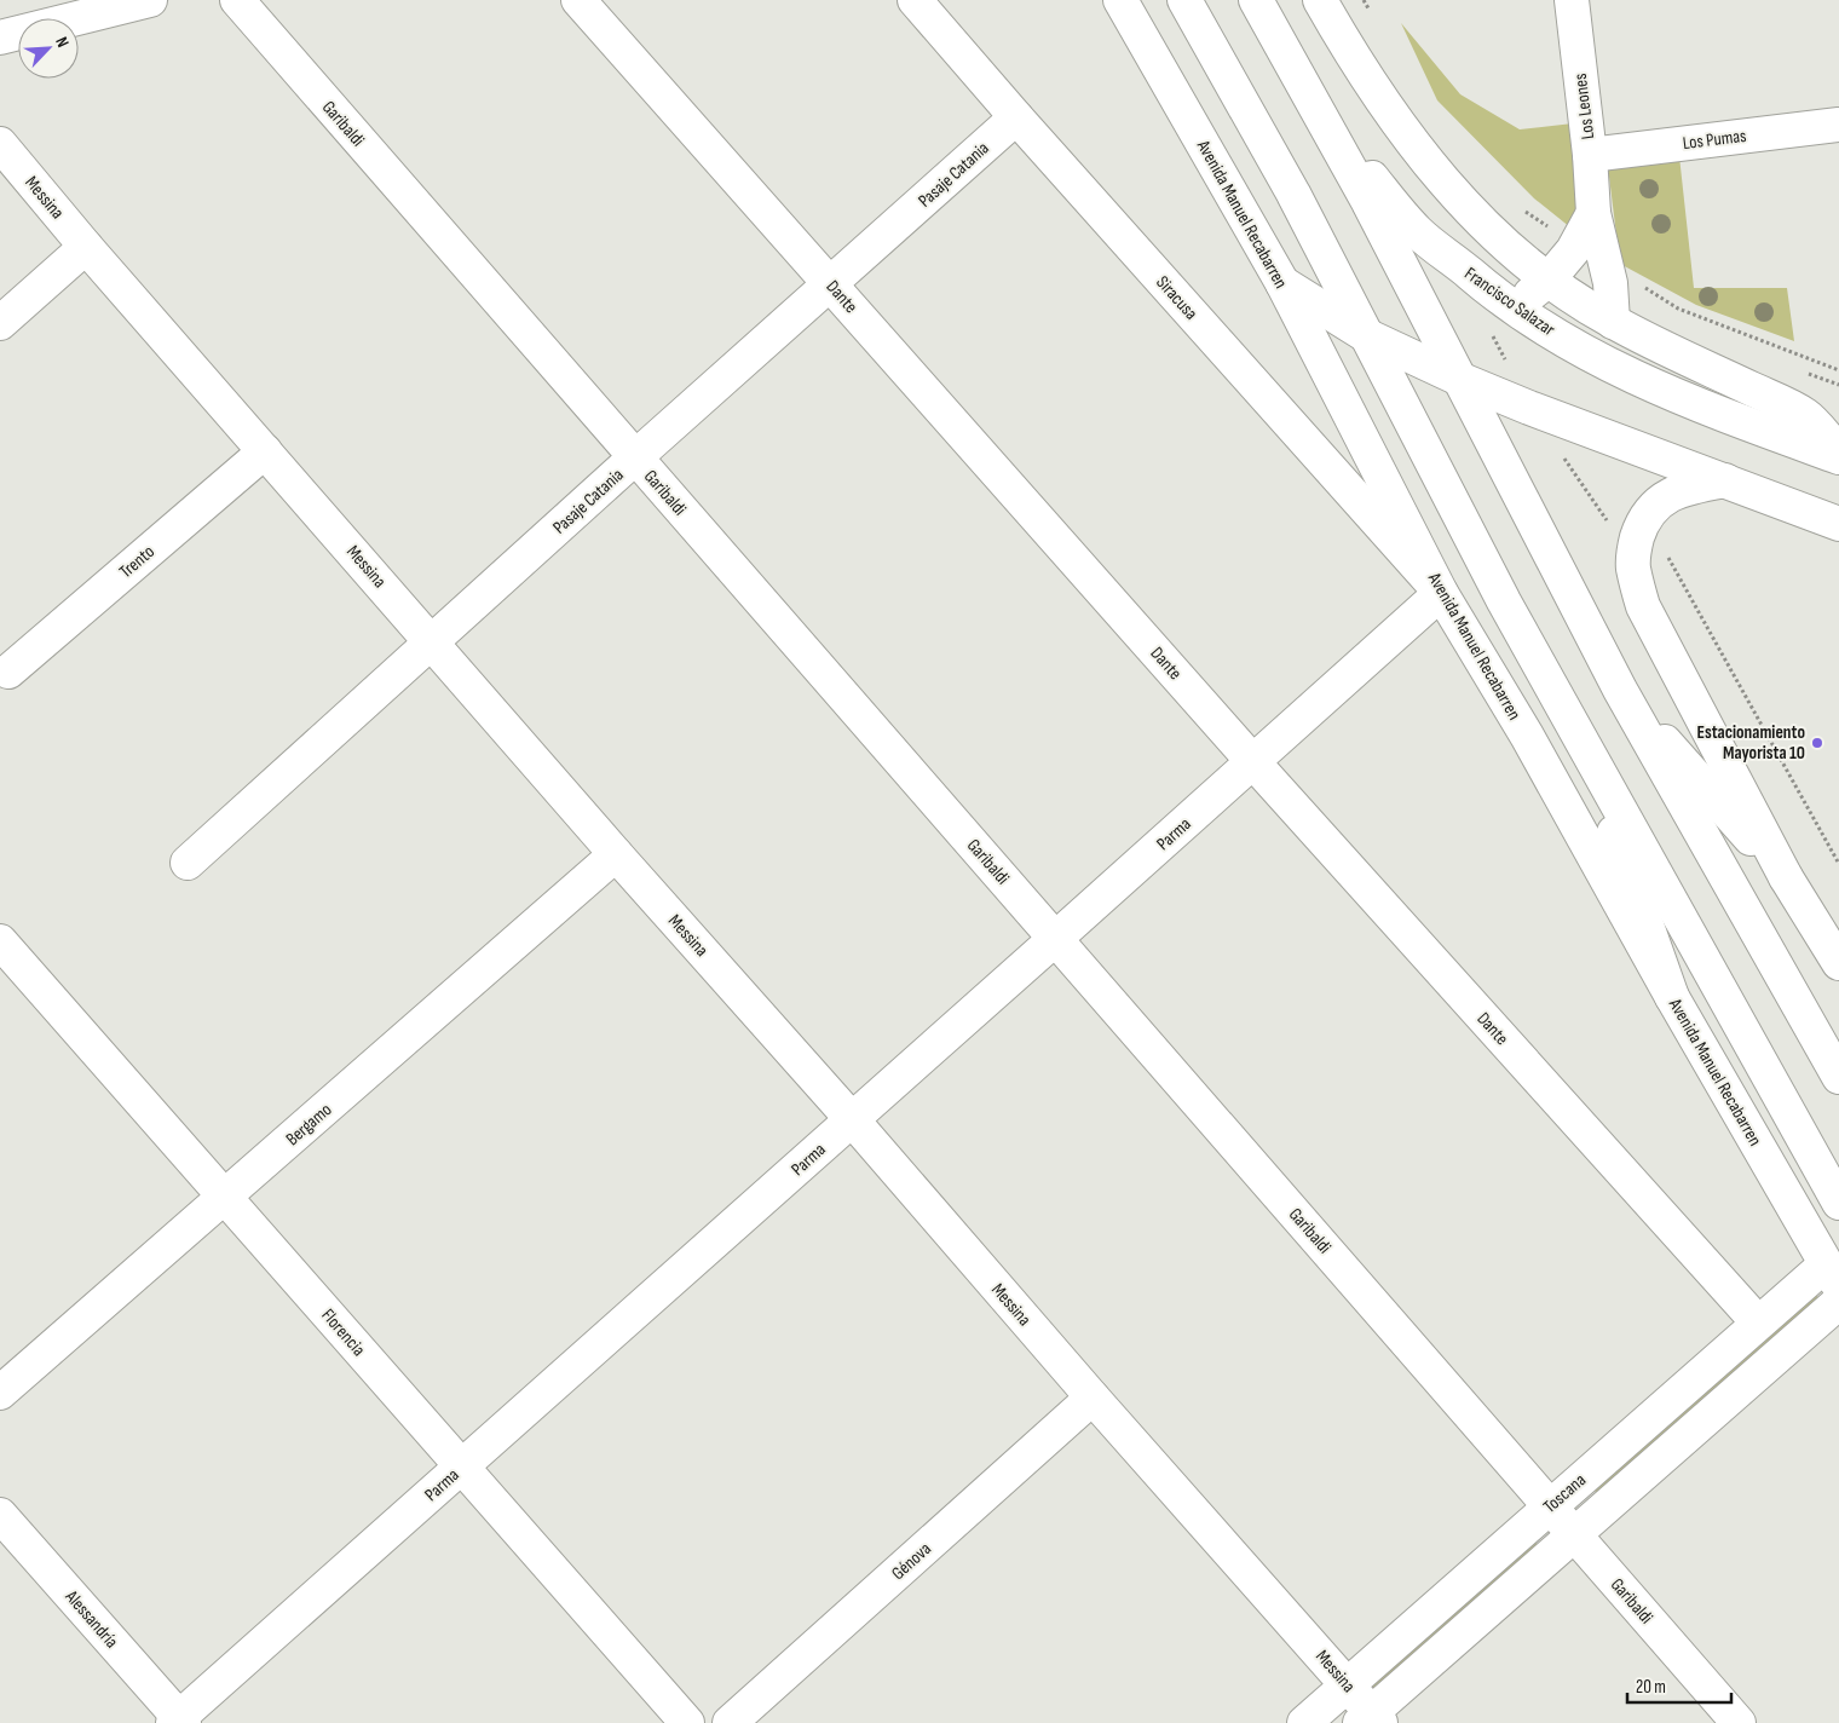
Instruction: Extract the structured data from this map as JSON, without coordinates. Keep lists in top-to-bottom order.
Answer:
{
  "streets": {
    "street": [
      "Los Leones",
      "Garibaldi",
      "Los Pumas",
      "Pasaje Catania",
      "Messina",
      "Avenida Manuel Recabarren",
      "Dante",
      "Siracusa",
      "Francisco Salazar",
      "Trento",
      "Parma",
      "Bergamo",
      "Florencia",
      "Toscana",
      "Génova",
      "Alessandría"
    ]
  },
  "crossings": [
    ["Los Leones", "Los Pumas"],
    ["Garibaldi", "Pasaje Catania"],
    ["Garibaldi", "Parma"],
    ["Garibaldi", "Toscana"],
    ["Pasaje Catania", "Messina"],
    ["Pasaje Catania", "Dante"],
    ["Pasaje Catania", "Siracusa"],
    ["Messina", "Trento"],
    ["Messina", "Parma"],
    ["Messina", "Bergamo"],
    ["Messina", "Toscana"],
    ["Messina", "Génova"],
    ["Avenida Manuel Recabarren", "Siracusa"],
    ["Avenida Manuel Recabarren", "Parma"],
    ["Avenida Manuel Recabarren", "Toscana"],
    ["Dante", "Parma"],
    ["Dante", "Toscana"],
    ["Siracusa", "Parma"],
    ["Parma", "Florencia"],
    ["Parma", "Alessandría"],
    ["Bergamo", "Florencia"]
  ],
  "places": ["Estacionamiento Mayorista 10"],
  "scale_bar": "20 m",
  "north": "top right"
}
